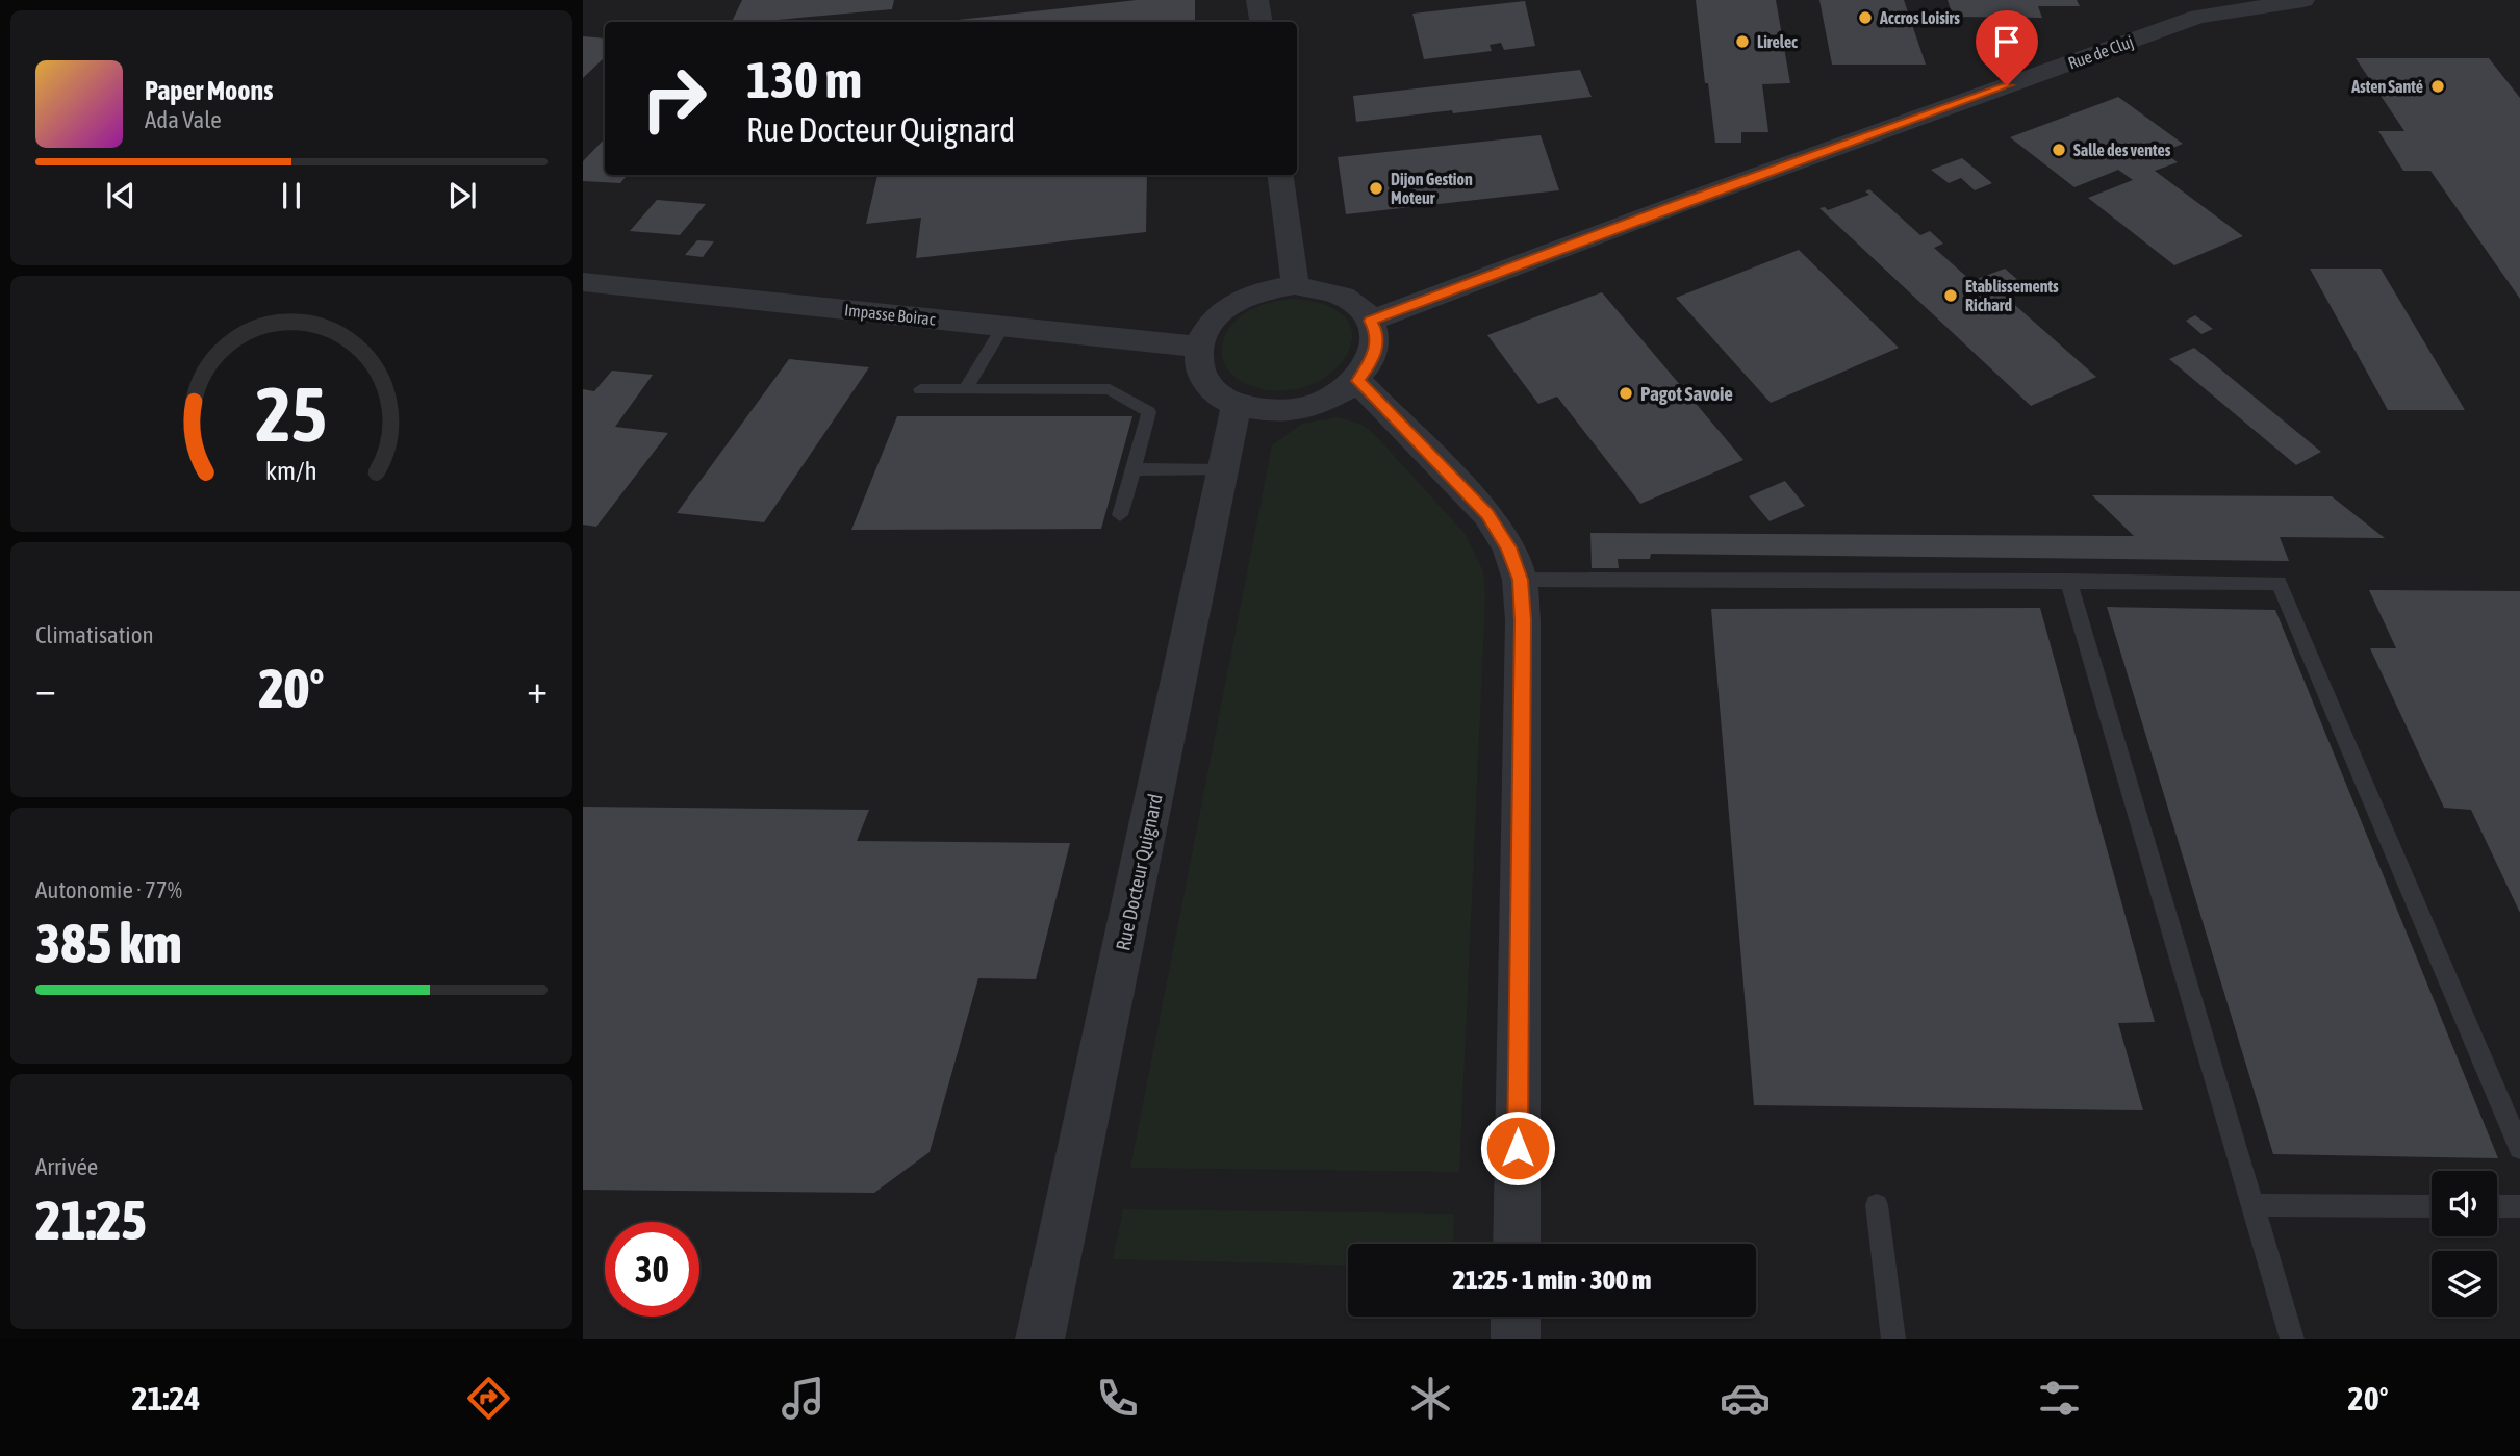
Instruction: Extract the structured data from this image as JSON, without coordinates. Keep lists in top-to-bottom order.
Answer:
{
  "streets": {
    "street": ["Rue de Cluj", "Impasse Boirac", "Rue Docteur Quignard"]
  },
  "crossings": [
    ["Rue de Cluj", "Impasse Boirac"],
    ["Rue de Cluj", "Rue Docteur Quignard"],
    ["Impasse Boirac", "Rue Docteur Quignard"]
  ],
  "places": [
    "Accros Loisirs",
    "Lirelec",
    "Asten Santé",
    "Salle des ventes",
    "Dijon Gestion Moteur",
    "Etablissements Richard",
    "Pagot Savoie"
  ],
  "page": {
    "turn": ["130 m", "Rue Docteur Quignard"],
    "song": ["Paper Moons", "Ada Vale"],
    "tile": [
      "Climatisation",
      ["Autonomie · 77%", "385 km"],
      ["Arrivée", "21:25"]
    ],
    "heat": ["−", "20°", "+"],
    "limit": "30",
    "trip": "21:25 · 1 min · 300 m",
    "tabs": ["21:24", "20°"],
    "gauge": ["25", "km/h"]
  }
}
